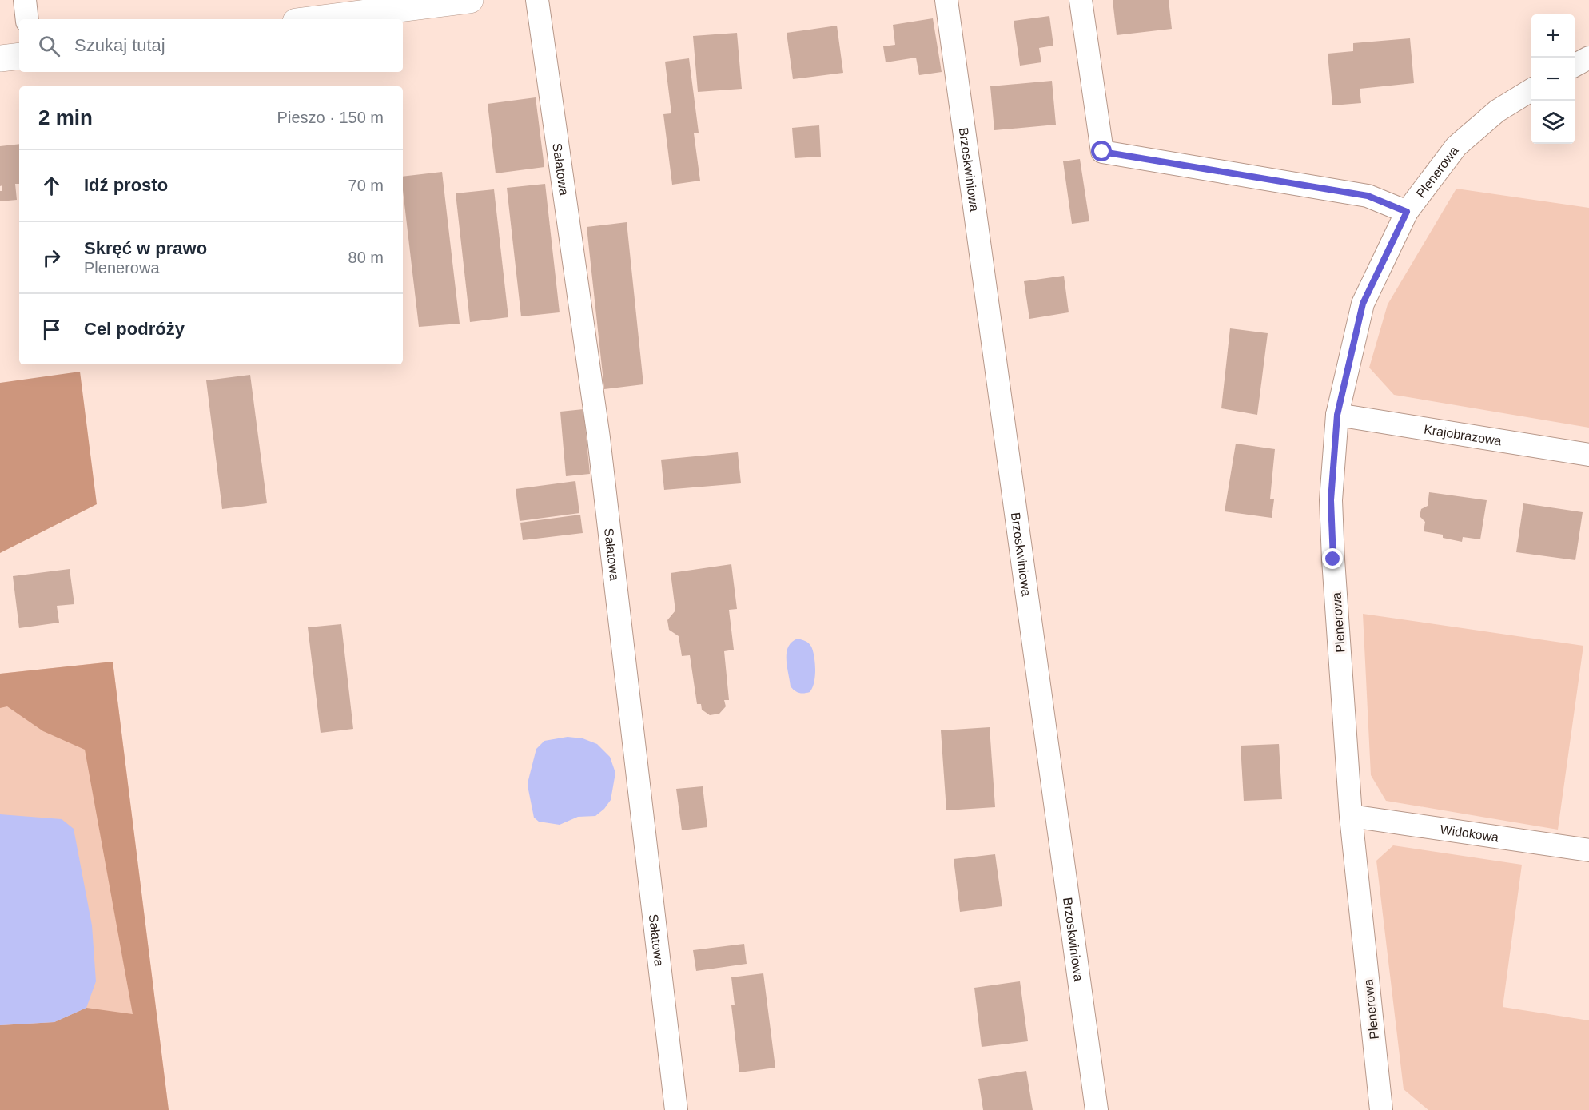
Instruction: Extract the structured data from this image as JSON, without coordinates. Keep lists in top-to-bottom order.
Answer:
{
  "streets": {
    "street": [
      "Sałatowa",
      "Brzoskwiniowa",
      "Plenerowa",
      "Krajobrazowa",
      "Widokowa"
    ]
  },
  "crossings": [
    ["Plenerowa", "Krajobrazowa"],
    ["Plenerowa", "Widokowa"]
  ],
  "page": {
    "map_buttons": ["+", "−"],
    "search": "Szukaj tutaj",
    "heading": ["2 min", "Pieszo · 150 m"],
    "list": [
      ["Idź prosto", "70 m"],
      ["Skręć w prawo", "Plenerowa", "80 m"],
      "Cel podróży"
    ]
  }
}
